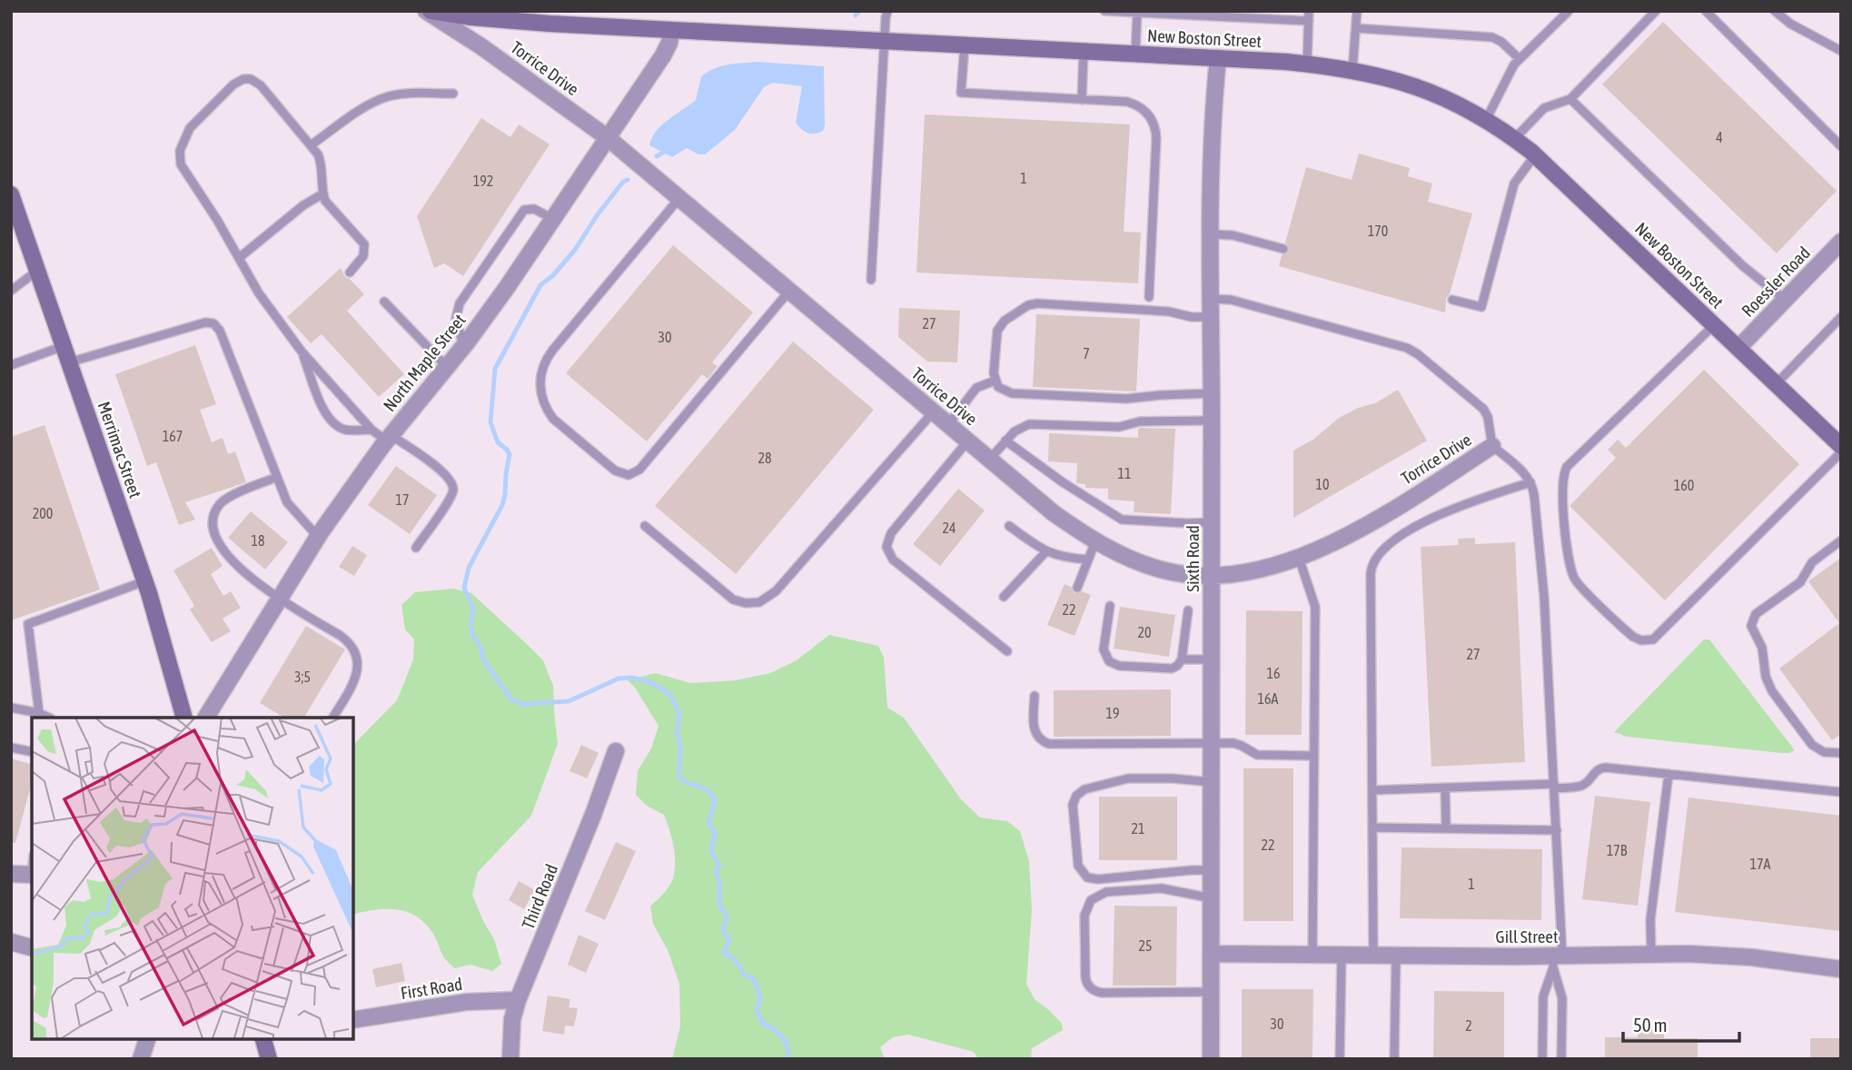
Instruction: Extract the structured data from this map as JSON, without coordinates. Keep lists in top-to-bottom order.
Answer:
{
  "streets": {
    "main road": ["New Boston Street", "Merrimac Street"],
    "street": [
      "Torrice Drive",
      "Roessler Road",
      "North Maple Street",
      "Sixth Road",
      "Third Road",
      "Gill Street",
      "First Road"
    ]
  },
  "crossings": [
    ["New Boston Street", "Torrice Drive"],
    ["New Boston Street", "Roessler Road"],
    ["New Boston Street", "North Maple Street"],
    ["New Boston Street", "Sixth Road"],
    ["Torrice Drive", "North Maple Street"],
    ["Torrice Drive", "Sixth Road"],
    ["Sixth Road", "Gill Street"],
    ["Third Road", "First Road"]
  ],
  "house_numbers": [
    "4",
    "1",
    "192",
    "170",
    "27",
    "30",
    "7",
    "167",
    "28",
    "11",
    "10",
    "160",
    "17",
    "200",
    "24",
    "18",
    "22",
    "20",
    "27",
    "16",
    "3;5",
    "16A",
    "19",
    "21",
    "22",
    "17B",
    "17A",
    "1",
    "25",
    "30",
    "2"
  ],
  "scale_bar": "50 m"
}
